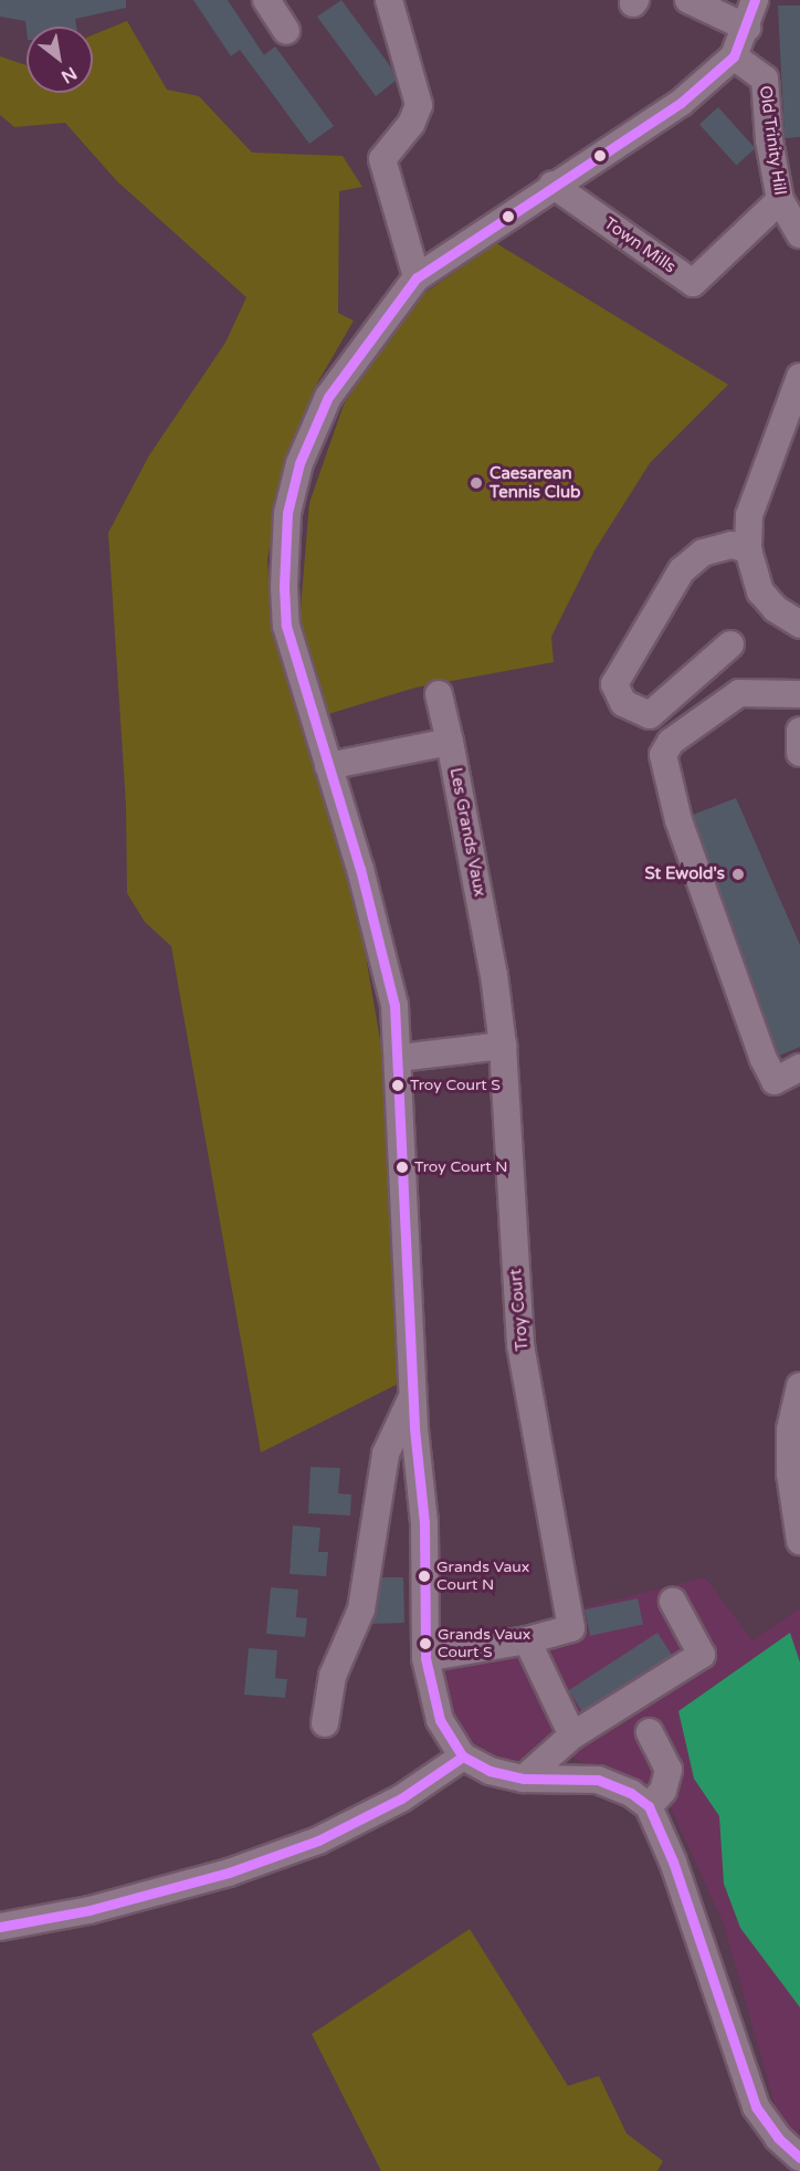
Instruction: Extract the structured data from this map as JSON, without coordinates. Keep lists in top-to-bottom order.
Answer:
{
  "streets": {
    "street": [
      "Old Trinity Hill",
      "Town Mills",
      "Les Grands Vaux",
      "Troy Court"
    ]
  },
  "crossings": [
    ["Old Trinity Hill", "Town Mills"],
    ["Les Grands Vaux", "Troy Court"]
  ],
  "places": [
    "Caesarean Tennis Club",
    "St Ewold's",
    "Troy Court S",
    "Troy Court N",
    "Grands Vaux Court N",
    "Grands Vaux Court S"
  ],
  "north": "bottom right"
}
